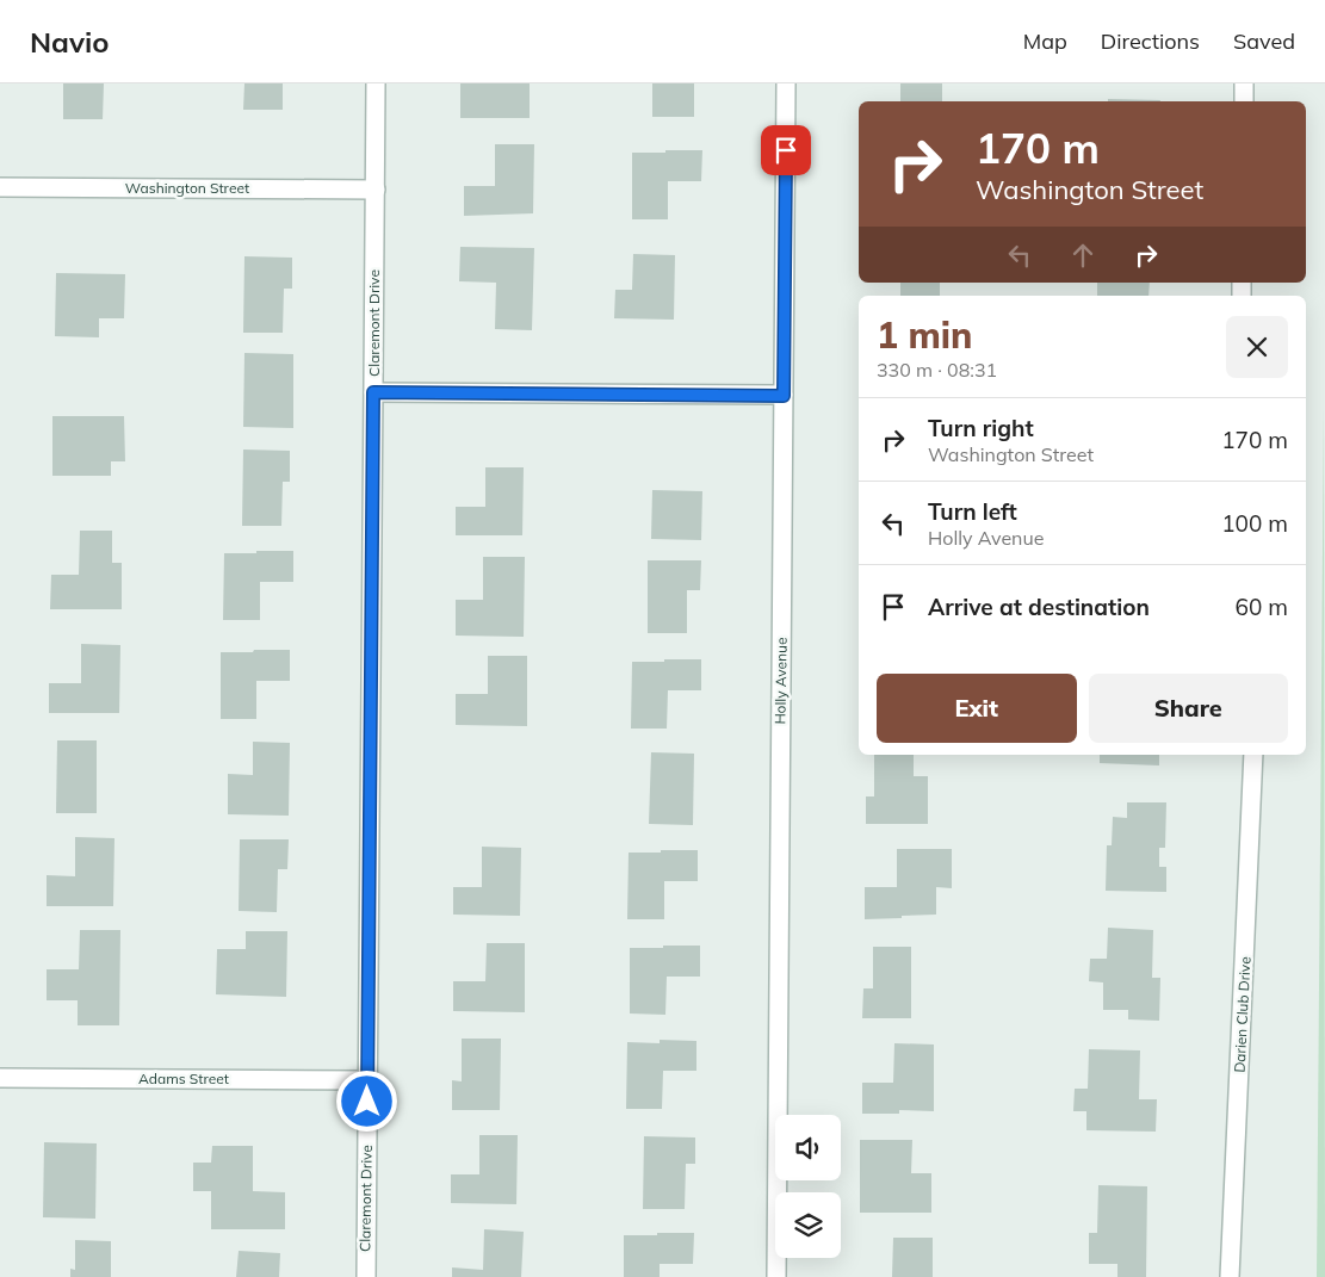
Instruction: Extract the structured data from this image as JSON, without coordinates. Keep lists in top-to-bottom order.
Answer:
{
  "streets": {
    "street": [
      "Washington Street",
      "Claremont Drive",
      "Holly Avenue",
      "Darien Club Drive",
      "Adams Street"
    ]
  },
  "crossings": [
    ["Washington Street", "Claremont Drive"],
    ["Claremont Drive", "Adams Street"]
  ],
  "page": {
    "header": "Navio",
    "nav": ["Map", "Directions", "Saved"],
    "turn": ["170 m", "Washington Street"],
    "heading": ["1 min", "330 m · 08:31"],
    "list": [
      {
        "name": "Turn right",
        "note": "Washington Street",
        "value": "170 m"
      },
      {
        "name": "Turn left",
        "note": "Holly Avenue",
        "value": "100 m"
      },
      {
        "name": "Arrive at destination",
        "value": "60 m"
      }
    ],
    "buttons": ["Exit", "Share"]
  }
}
